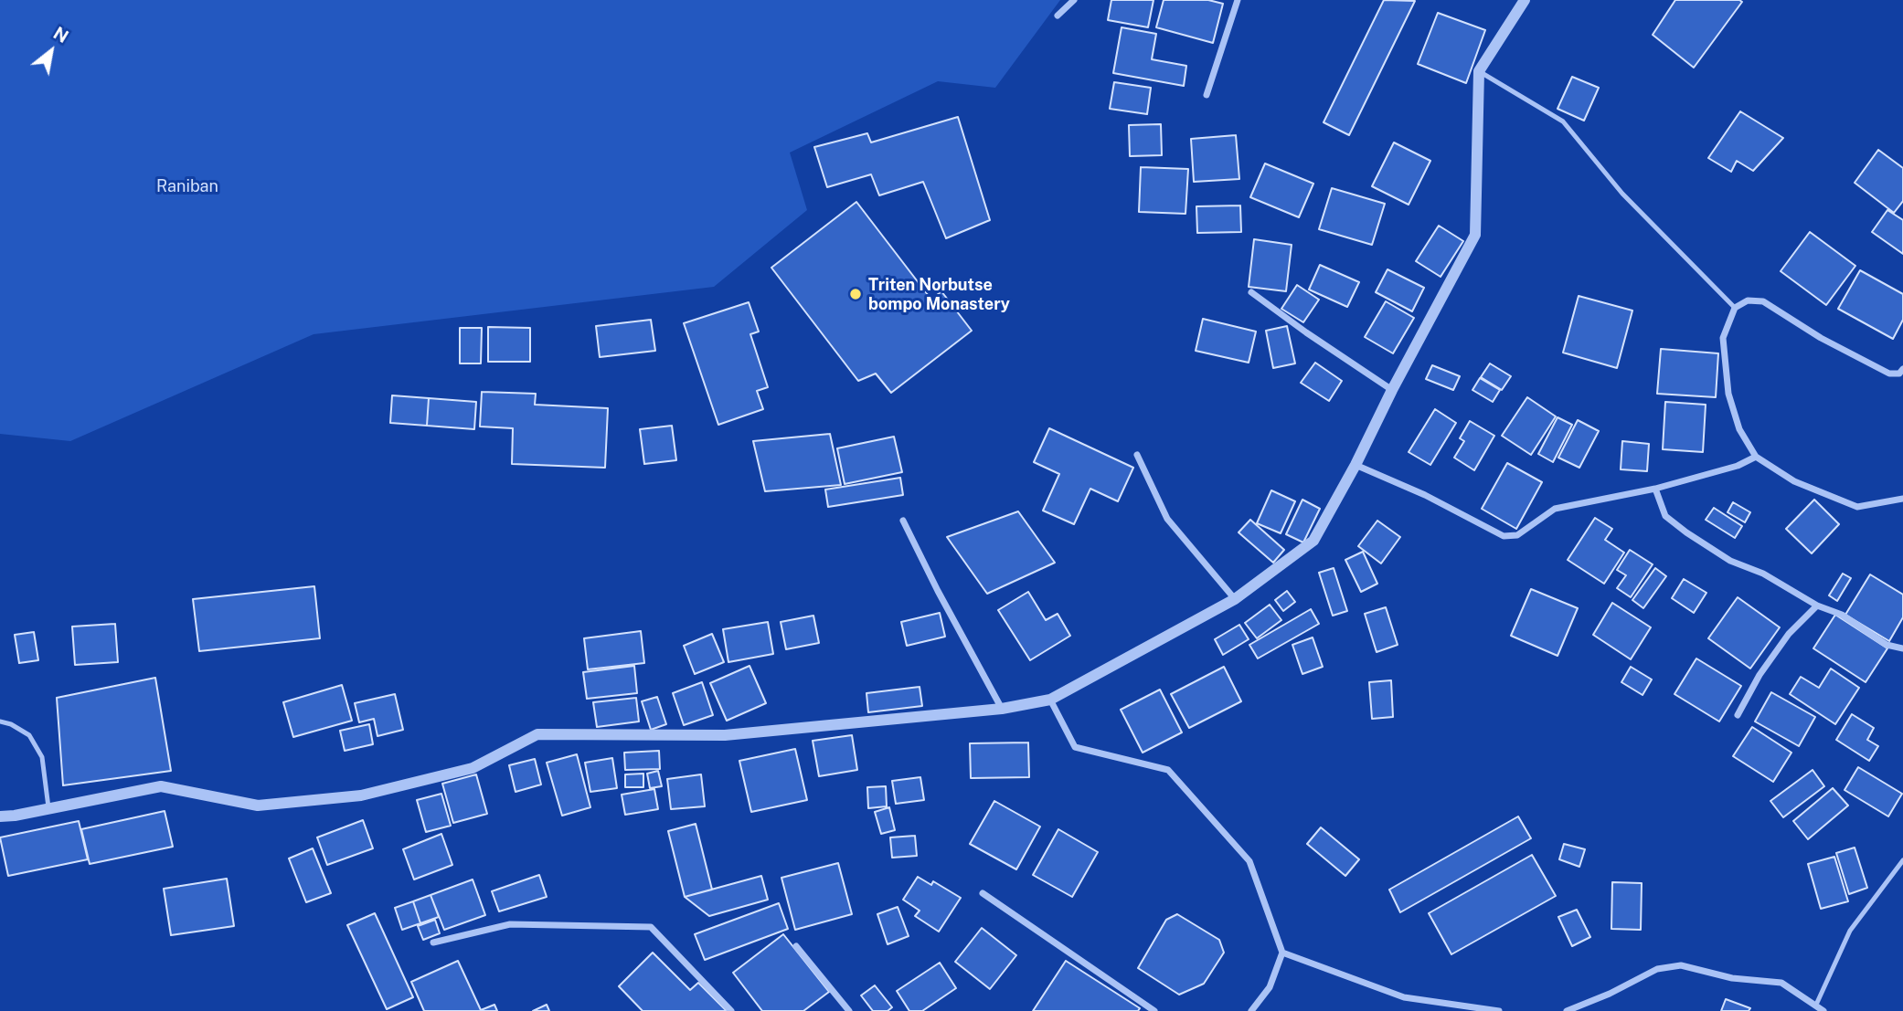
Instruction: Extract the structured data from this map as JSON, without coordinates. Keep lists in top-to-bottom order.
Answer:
{
  "parks": ["Raniban"],
  "places": ["Triten Norbutse bompo Monastery"],
  "north": "top right"
}
